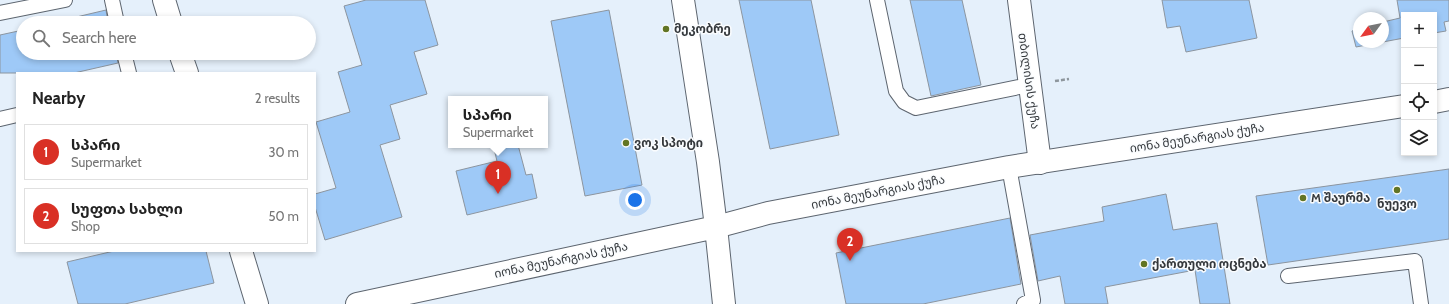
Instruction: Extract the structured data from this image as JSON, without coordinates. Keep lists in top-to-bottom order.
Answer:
{
  "streets": {
    "main road": ["თბილისის ქუჩა", "იონა მეუნარგიას ქუჩა"]
  },
  "crossings": [
    ["თბილისის ქუჩა", "იონა მეუნარგიას ქუჩა"]
  ],
  "places": [
    "მეკობრე",
    "ვოკ სპოტი",
    "ნუევო",
    "M შაურმა",
    "ქართული ოცნება"
  ],
  "north": "bottom left",
  "page": {
    "map_buttons": ["+", "−"],
    "search": "Search here",
    "heading": ["Nearby", "2 results"],
    "popup": ["სპარი", "Supermarket"],
    "list": [
      {
        "mark": "1",
        "name": "სპარი",
        "note": "Supermarket",
        "value": "30 m"
      },
      {
        "mark": "2",
        "name": "სუფთა სახლი",
        "note": "Shop",
        "value": "50 m"
      }
    ],
    "pins": ["1", "2"]
  }
}
